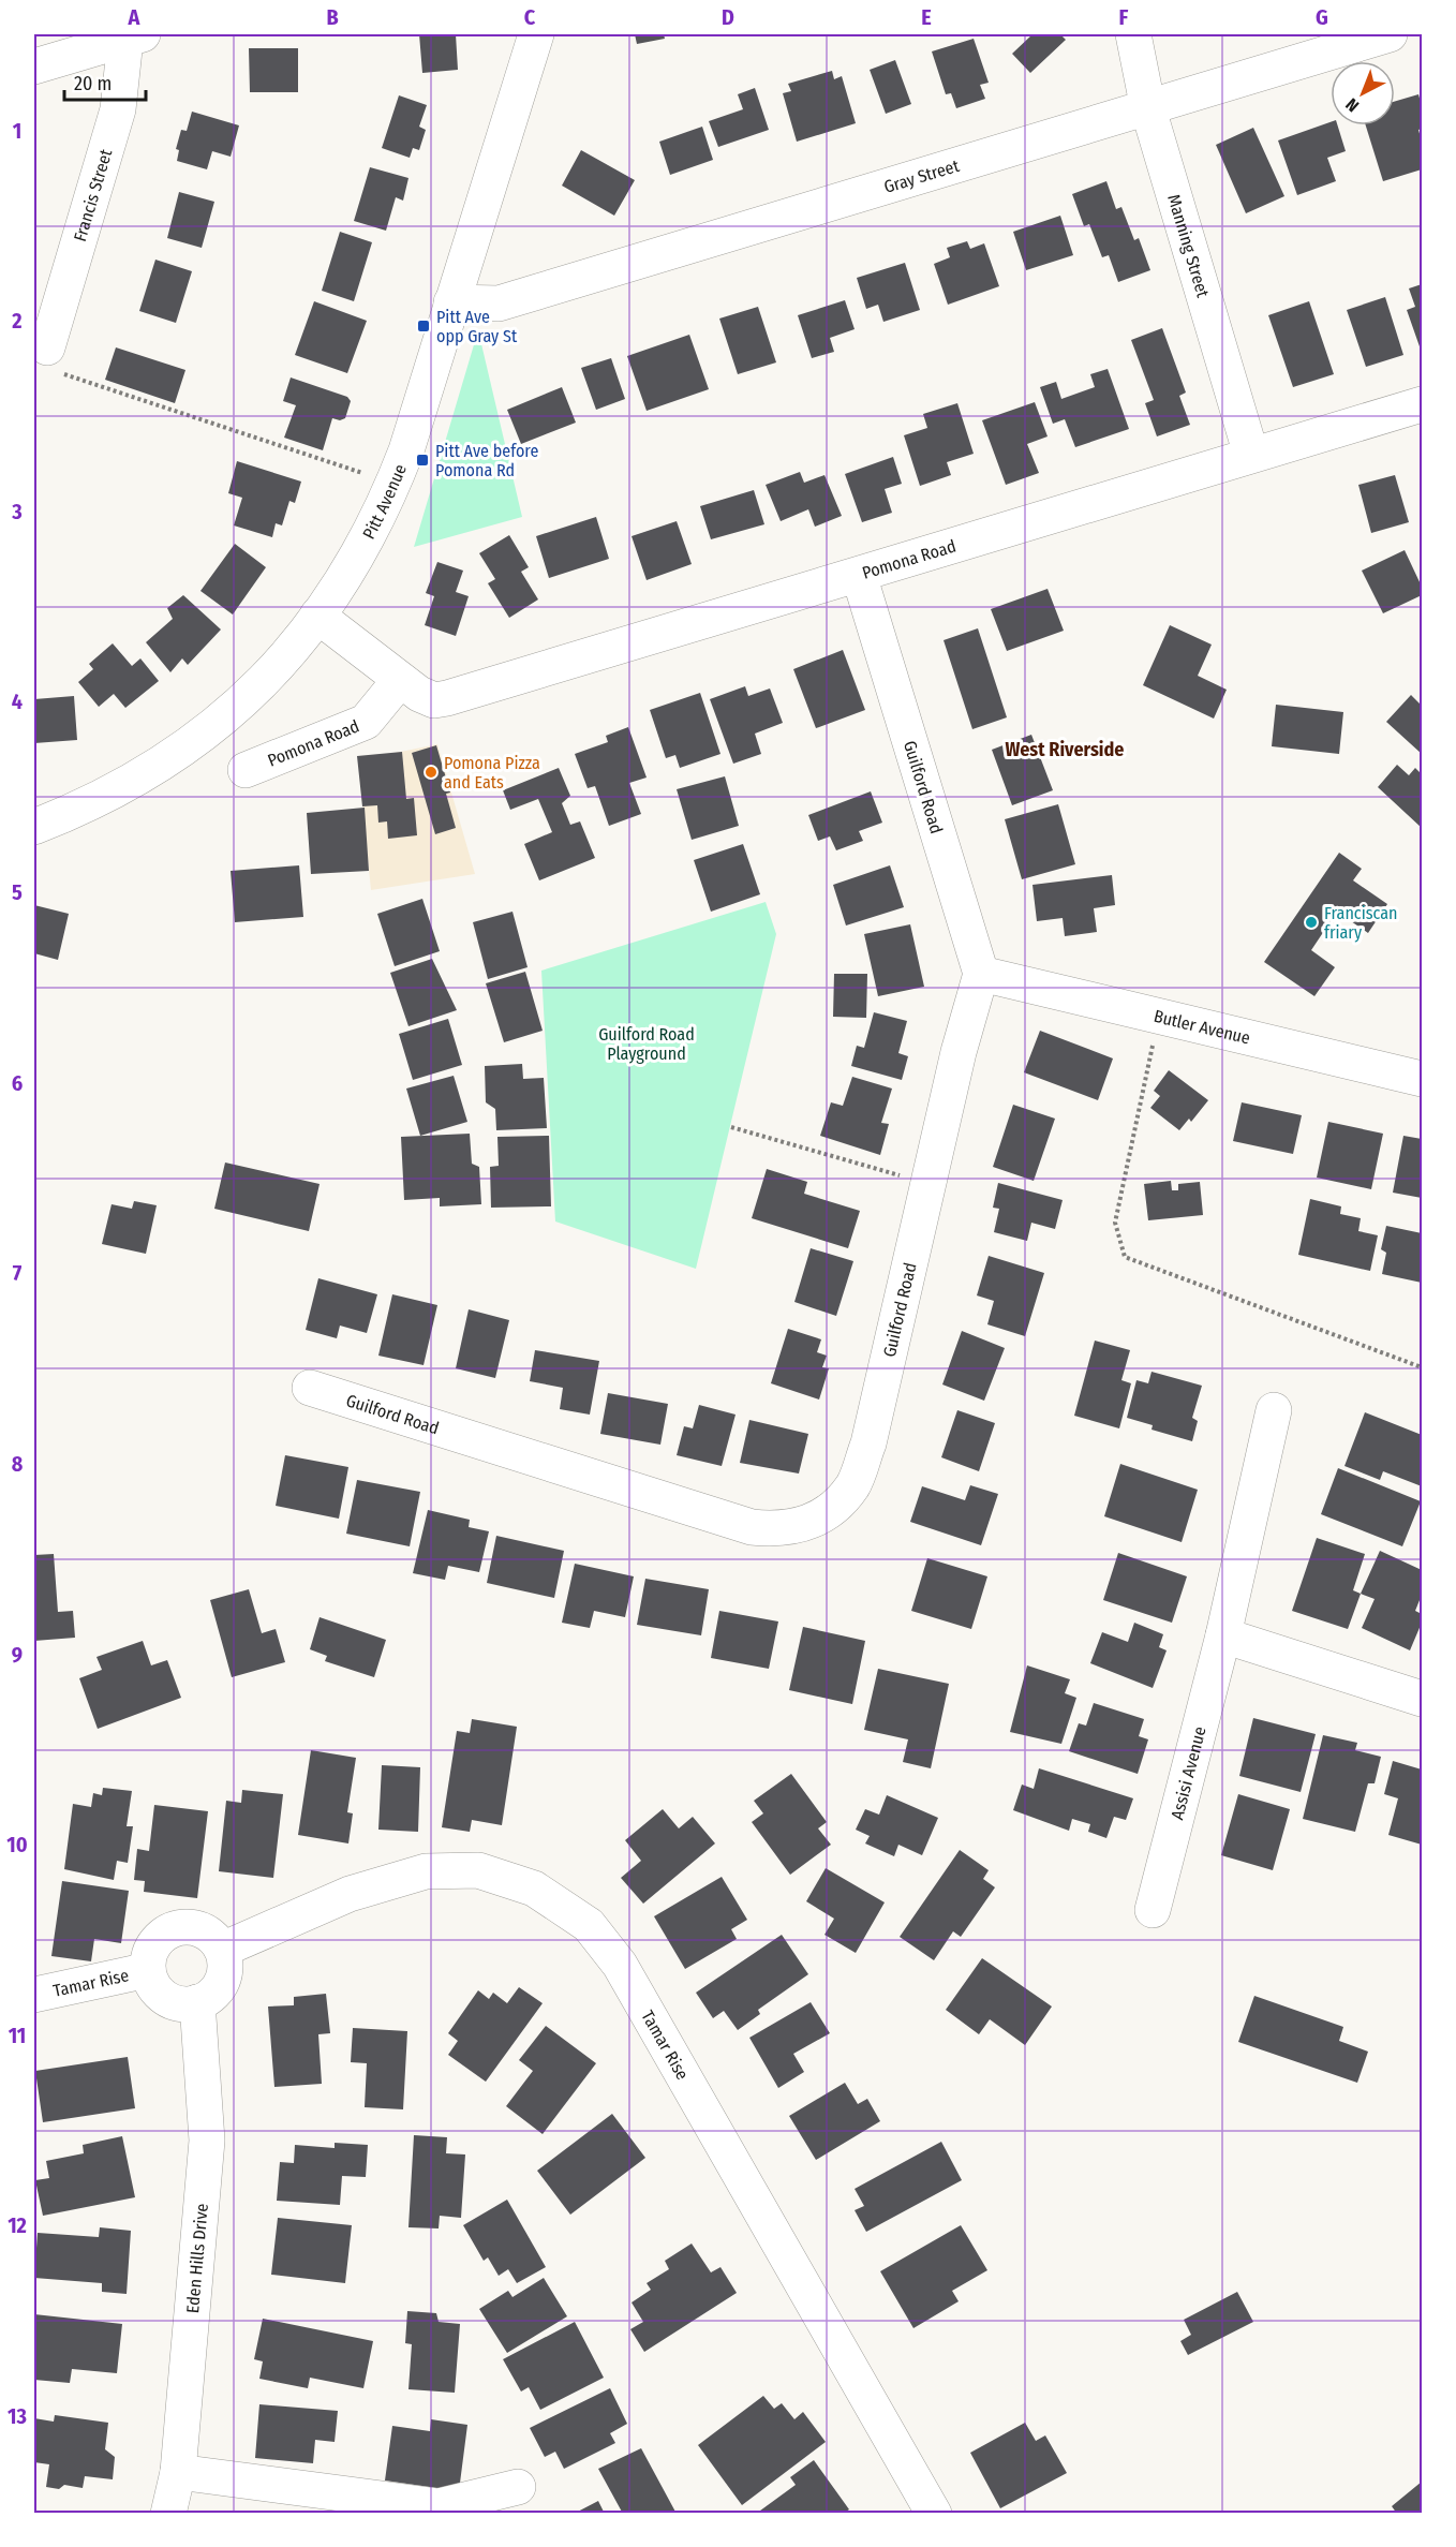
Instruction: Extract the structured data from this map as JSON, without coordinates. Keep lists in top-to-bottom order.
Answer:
{
  "streets": {
    "street": [
      "Gray Street",
      "Francis Street",
      "Manning Street",
      "Pitt Avenue",
      "Pomona Road",
      "Guilford Road",
      "Butler Avenue",
      "Assisi Avenue",
      "Tamar Rise",
      "Eden Hills Drive"
    ]
  },
  "crossings": [
    ["Gray Street", "Manning Street"],
    ["Gray Street", "Pitt Avenue"],
    ["Manning Street", "Pomona Road"],
    ["Pitt Avenue", "Pomona Road"],
    ["Pomona Road", "Guilford Road"],
    ["Guilford Road", "Butler Avenue"],
    ["Tamar Rise", "Eden Hills Drive"]
  ],
  "districts": ["West Riverside"],
  "parks": ["Guilford Road Playground"],
  "places": {
    "transit": ["Pitt Ave opp Gray St", "Pitt Ave before Pomona Rd"],
    "other": ["Pomona Pizza and Eats", "Franciscan friary"]
  },
  "scale_bar": "20 m",
  "north": "bottom left",
  "grid": {
    "columns": [
      "A",
      "B",
      "C",
      "D",
      "E",
      "F",
      "G"
    ],
    "rows": [
      "1",
      "2",
      "3",
      "4",
      "5",
      "6",
      "7",
      "8",
      "9",
      "10",
      "11",
      "12",
      "13"
    ]
  }
}
